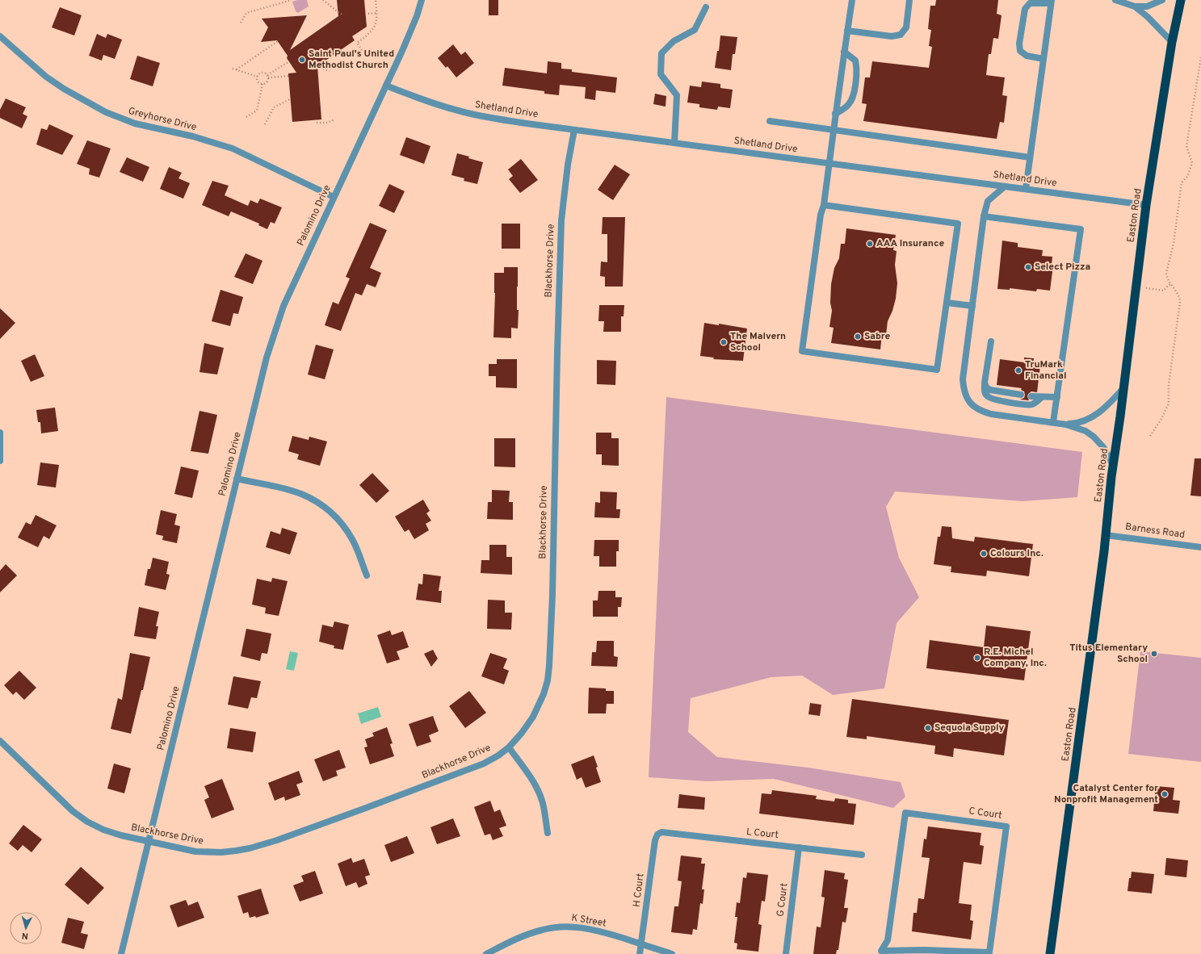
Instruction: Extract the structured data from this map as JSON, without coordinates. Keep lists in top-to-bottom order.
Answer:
{
  "streets": {
    "highway": ["Easton Road"],
    "street": [
      "Shetland Drive",
      "Greyhorse Drive",
      "Palomino Drive",
      "Blackhorse Drive",
      "Barness Road",
      "C Court",
      "L Court",
      "H Court",
      "G Court",
      "K Street"
    ]
  },
  "crossings": [
    ["Shetland Drive", "Palomino Drive"],
    ["Shetland Drive", "Easton Road"],
    ["Shetland Drive", "Blackhorse Drive"],
    ["Greyhorse Drive", "Palomino Drive"],
    ["Palomino Drive", "Blackhorse Drive"],
    ["Easton Road", "Barness Road"],
    ["L Court", "H Court"],
    ["L Court", "G Court"],
    ["H Court", "K Street"]
  ],
  "places": [
    "Saint Paul's United Methodist Church",
    "AAA Insurance",
    "Select Pizza",
    "Sabre",
    "The Malvern School",
    "TruMark Financial",
    "Colours Inc.",
    "Titus Elementary School",
    "R.E. Michel Company, Inc.",
    "Sequoia Supply",
    "Catalyst Center for Nonprofit Management"
  ],
  "north": "bottom"
}
